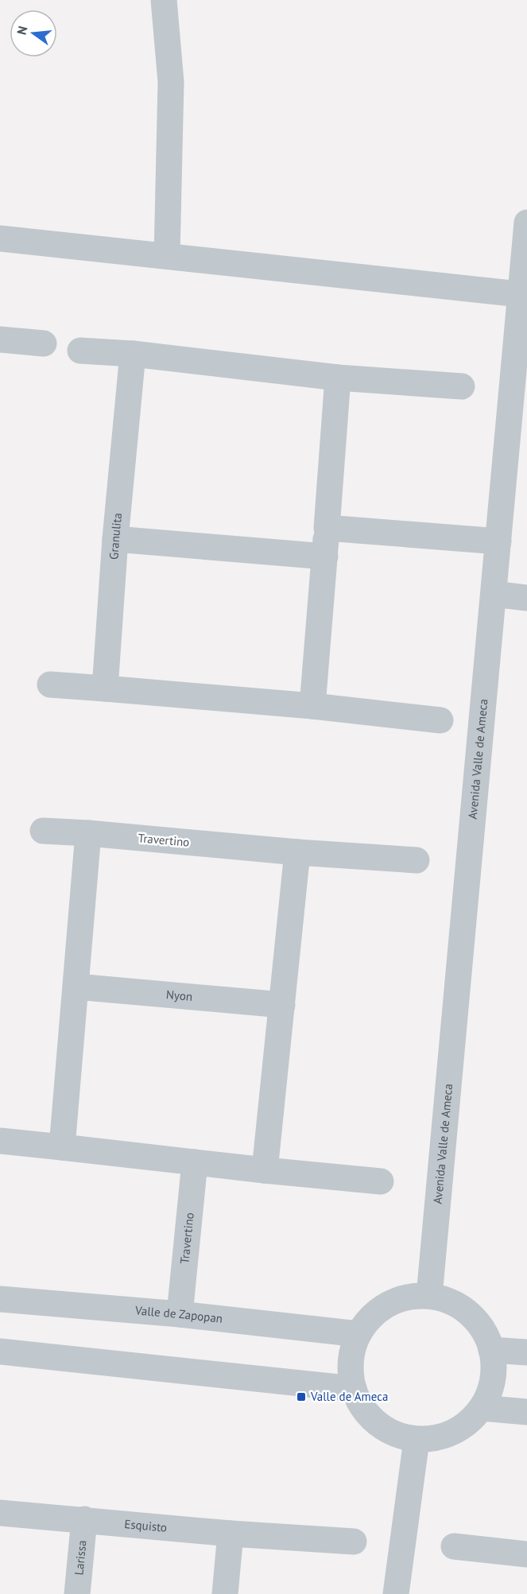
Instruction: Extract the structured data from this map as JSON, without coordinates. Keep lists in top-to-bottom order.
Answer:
{
  "streets": {
    "street": [
      "Granulita",
      "Avenida Valle de Ameca",
      "Travertino",
      "Nyon",
      "Valle de Zapopan",
      "Esquisto",
      "Larissa"
    ]
  },
  "crossings": [
    ["Avenida Valle de Ameca", "Valle de Zapopan"],
    ["Travertino", "Valle de Zapopan"],
    ["Esquisto", "Larissa"]
  ],
  "places": {
    "transit": ["Valle de Ameca"]
  },
  "north": "left"
}
